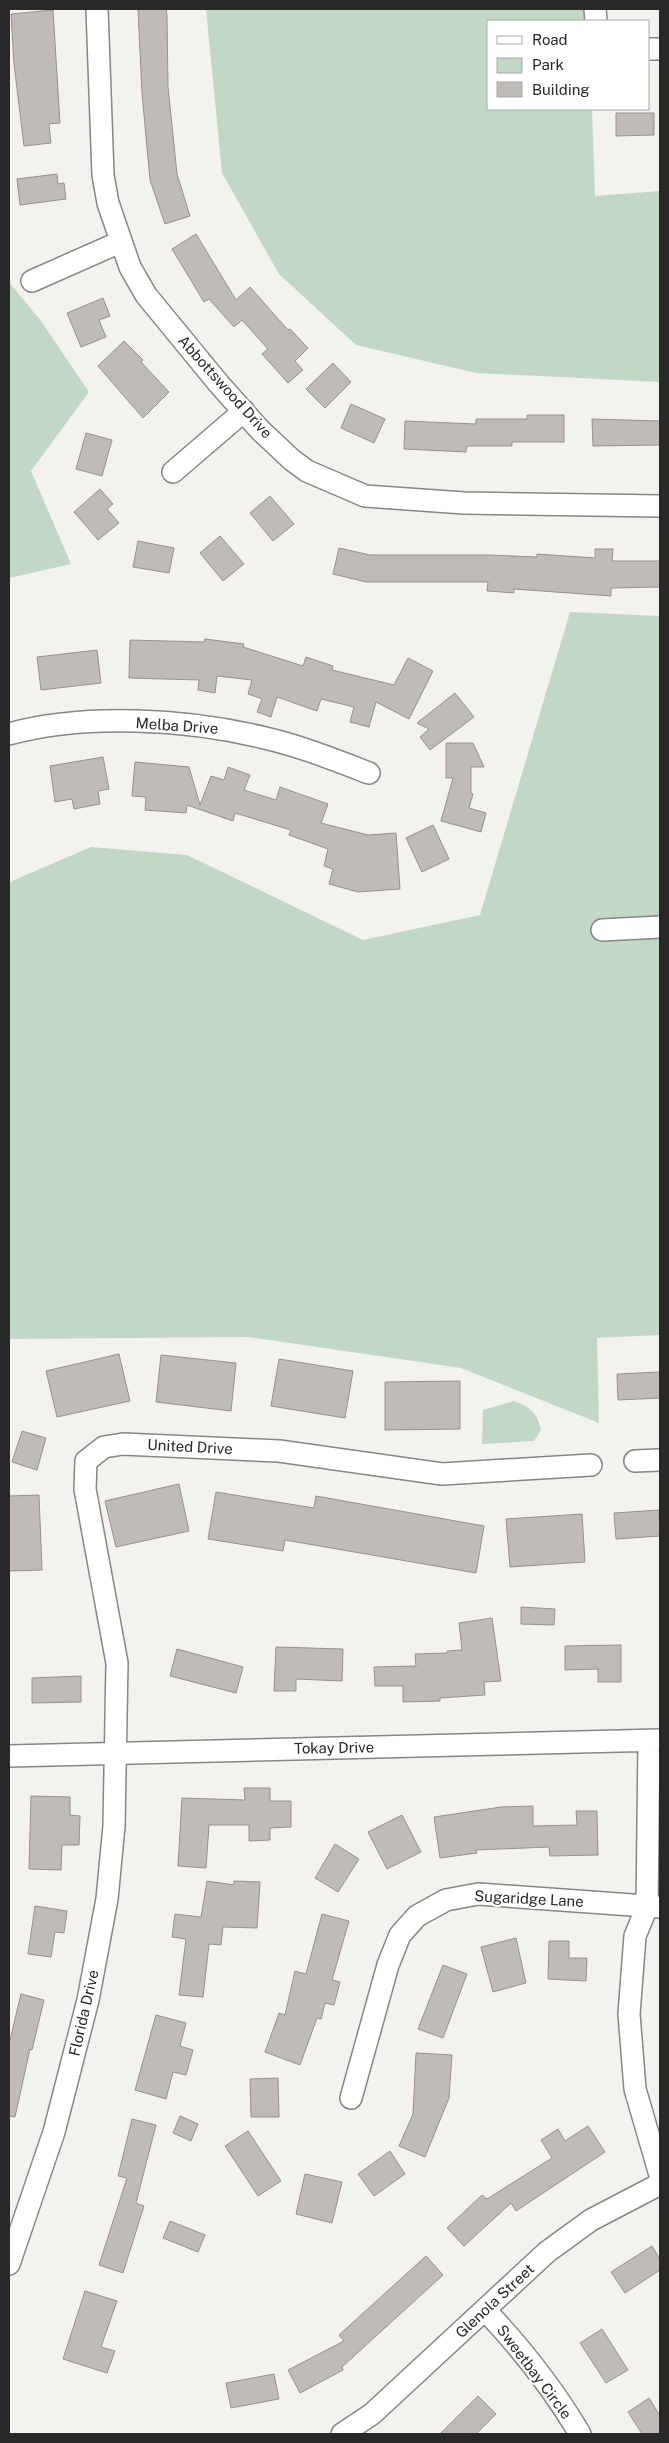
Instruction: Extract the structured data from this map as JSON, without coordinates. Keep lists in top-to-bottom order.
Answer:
{
  "streets": {
    "street": [
      "Abbottswood Drive",
      "Melba Drive",
      "United Drive",
      "Tokay Drive",
      "Sugaridge Lane",
      "Florida Drive",
      "Glenola Street",
      "Sweetbay Circle"
    ]
  },
  "crossings": [
    ["United Drive", "Tokay Drive"],
    ["United Drive", "Florida Drive"],
    ["Tokay Drive", "Florida Drive"],
    ["Glenola Street", "Sweetbay Circle"]
  ],
  "legend": ["Road", "Park", "Building"]
}
